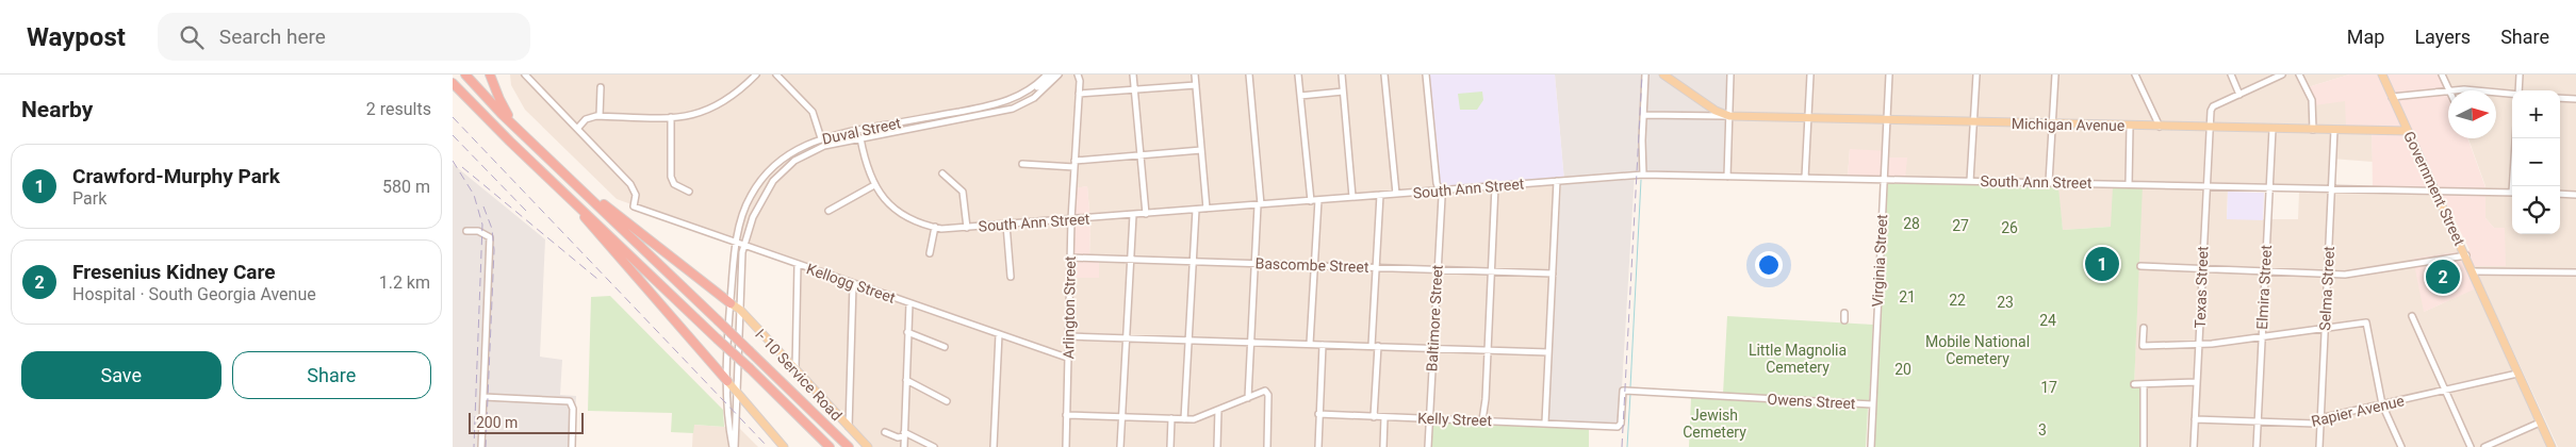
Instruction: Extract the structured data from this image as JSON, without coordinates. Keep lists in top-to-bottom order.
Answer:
{
  "streets": {
    "main road": ["Michigan Avenue", "Government Street", "I- 10 Service Road"],
    "street": [
      "Duval Street",
      "South Ann Street",
      "Virginia Street",
      "Bascombe Street",
      "Kellogg Street",
      "Texas Street",
      "Elmira Street",
      "Selma Street",
      "Arlington Street",
      "Baltimore Street",
      "Owens Street",
      "Rapier Avenue",
      "Kelly Street"
    ]
  },
  "crossings": [
    ["Michigan Avenue", "Government Street"],
    ["Michigan Avenue", "Virginia Street"],
    ["Michigan Avenue", "Texas Street"],
    ["Michigan Avenue", "Elmira Street"],
    ["Michigan Avenue", "Selma Street"],
    ["Duval Street", "South Ann Street"],
    ["Duval Street", "Kellogg Street"],
    ["Duval Street", "I- 10 Service Road"],
    ["South Ann Street", "Government Street"],
    ["South Ann Street", "Virginia Street"],
    ["South Ann Street", "Texas Street"],
    ["South Ann Street", "Elmira Street"],
    ["South Ann Street", "Selma Street"],
    ["South Ann Street", "Arlington Street"],
    ["South Ann Street", "Baltimore Street"],
    ["Government Street", "Rapier Avenue"],
    ["Virginia Street", "Owens Street"],
    ["Bascombe Street", "Arlington Street"],
    ["Bascombe Street", "Baltimore Street"],
    ["Kellogg Street", "Arlington Street"],
    ["Texas Street", "Rapier Avenue"],
    ["Elmira Street", "Rapier Avenue"],
    ["Selma Street", "Rapier Avenue"],
    ["Baltimore Street", "Kelly Street"],
    ["Owens Street", "Kelly Street"]
  ],
  "parks": [
    "28",
    "27",
    "26",
    "21",
    "22",
    "23",
    "24",
    "Mobile National Cemetery",
    "Little Magnolia Cemetery",
    "20",
    "17",
    "Jewish Cemetery",
    "3"
  ],
  "scale_bar": "200 m",
  "north": "right",
  "page": {
    "header": "Waypost",
    "search": "Search here",
    "nav": ["Map", "Layers", "Share"],
    "heading": ["Nearby", "2 results"],
    "map_buttons": ["+", "−"],
    "list": [
      {
        "mark": "1",
        "name": "Crawford-Murphy Park",
        "note": "Park",
        "value": "580 m"
      },
      {
        "mark": "2",
        "name": "Fresenius Kidney Care",
        "note": "Hospital · South Georgia Avenue",
        "value": "1.2 km"
      }
    ],
    "pins": ["1", "2"],
    "buttons": ["Save", "Share"],
    "scale": "200 m"
  }
}
